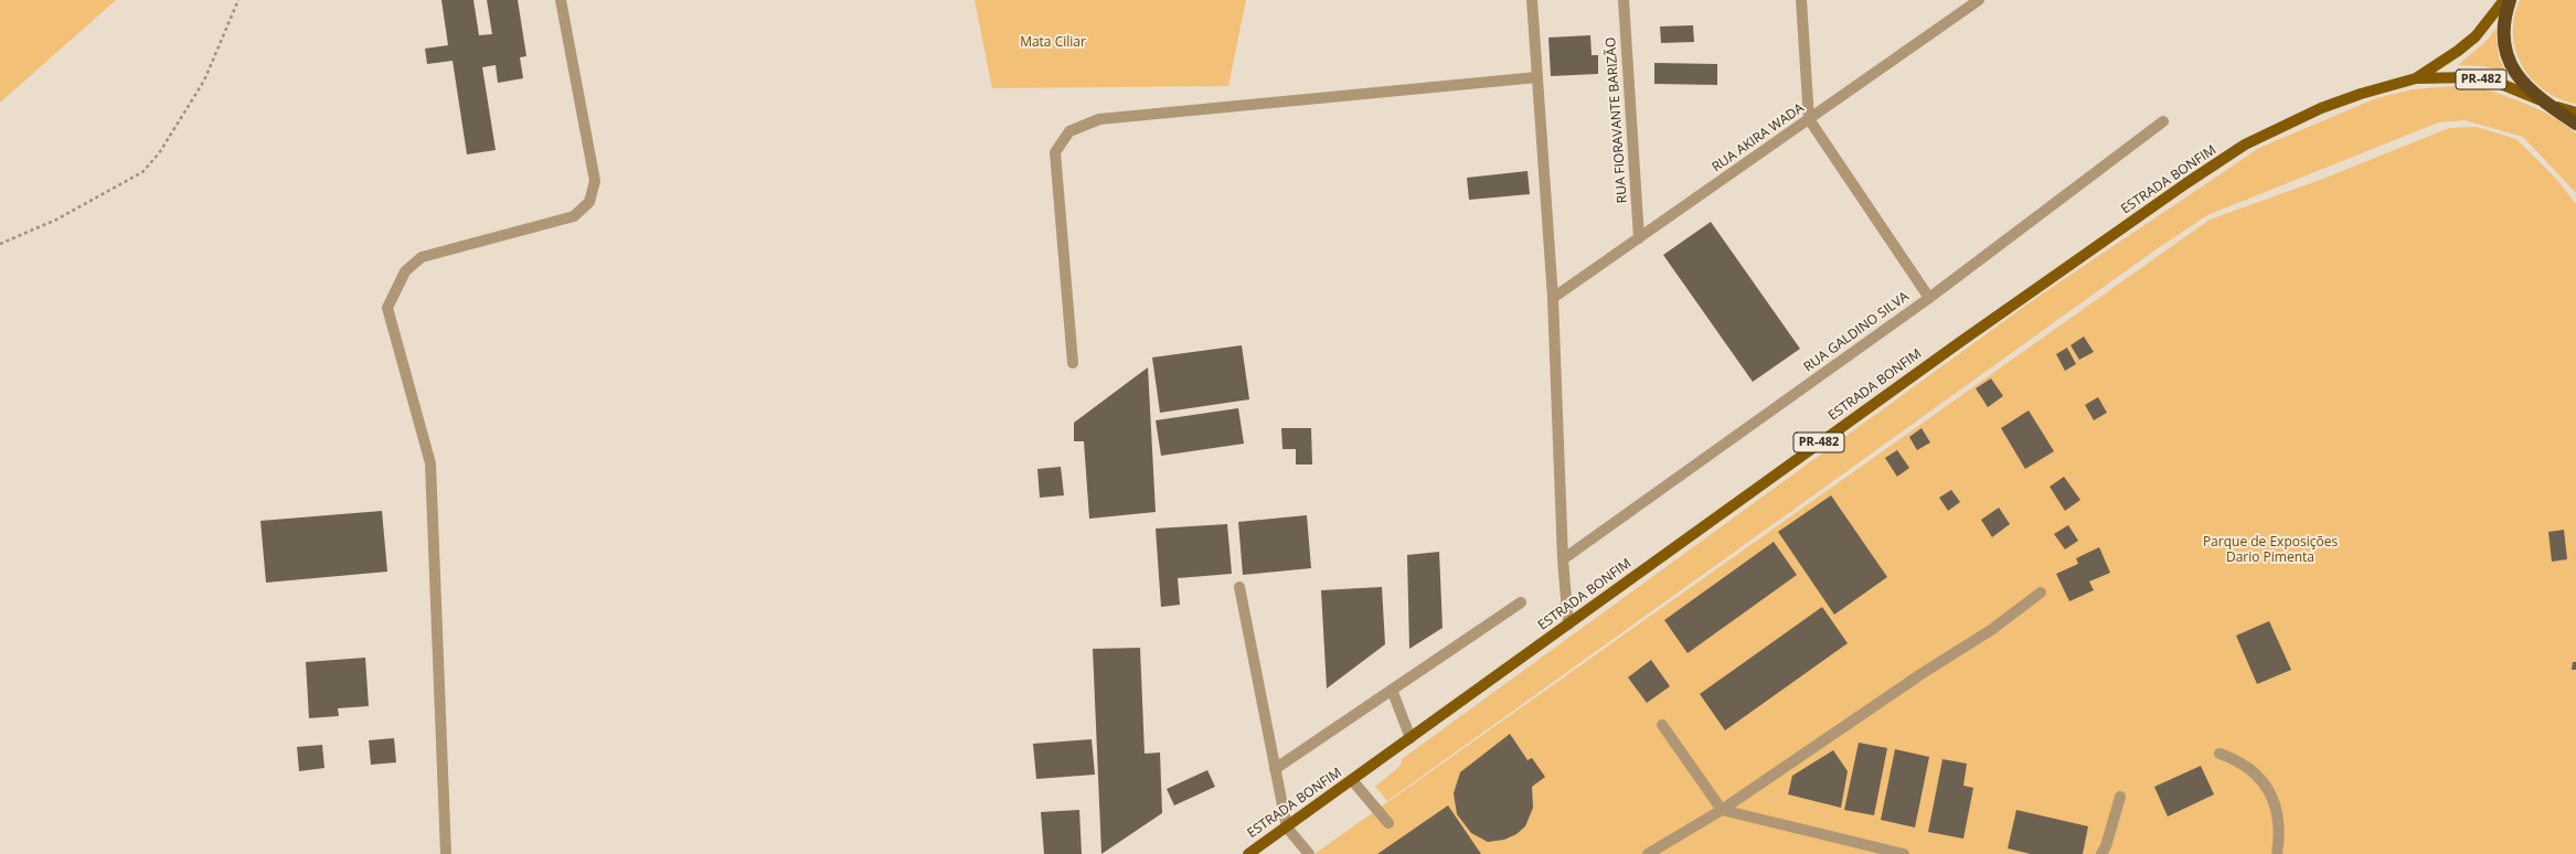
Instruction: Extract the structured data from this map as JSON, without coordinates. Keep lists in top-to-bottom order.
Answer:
{
  "streets": {
    "main road": ["PR-482", "ESTRADA BONFIM"],
    "street": ["RUA FIORAVANTE BARIZÃO", "RUA AKIRA WADA", "RUA GALDINO SILVA"]
  },
  "crossings": [
    ["PR-482", "ESTRADA BONFIM"],
    ["RUA FIORAVANTE BARIZÃO", "RUA AKIRA WADA"]
  ],
  "parks": ["Mata Ciliar", "Parque de Exposições Dario Pimenta"]
}
